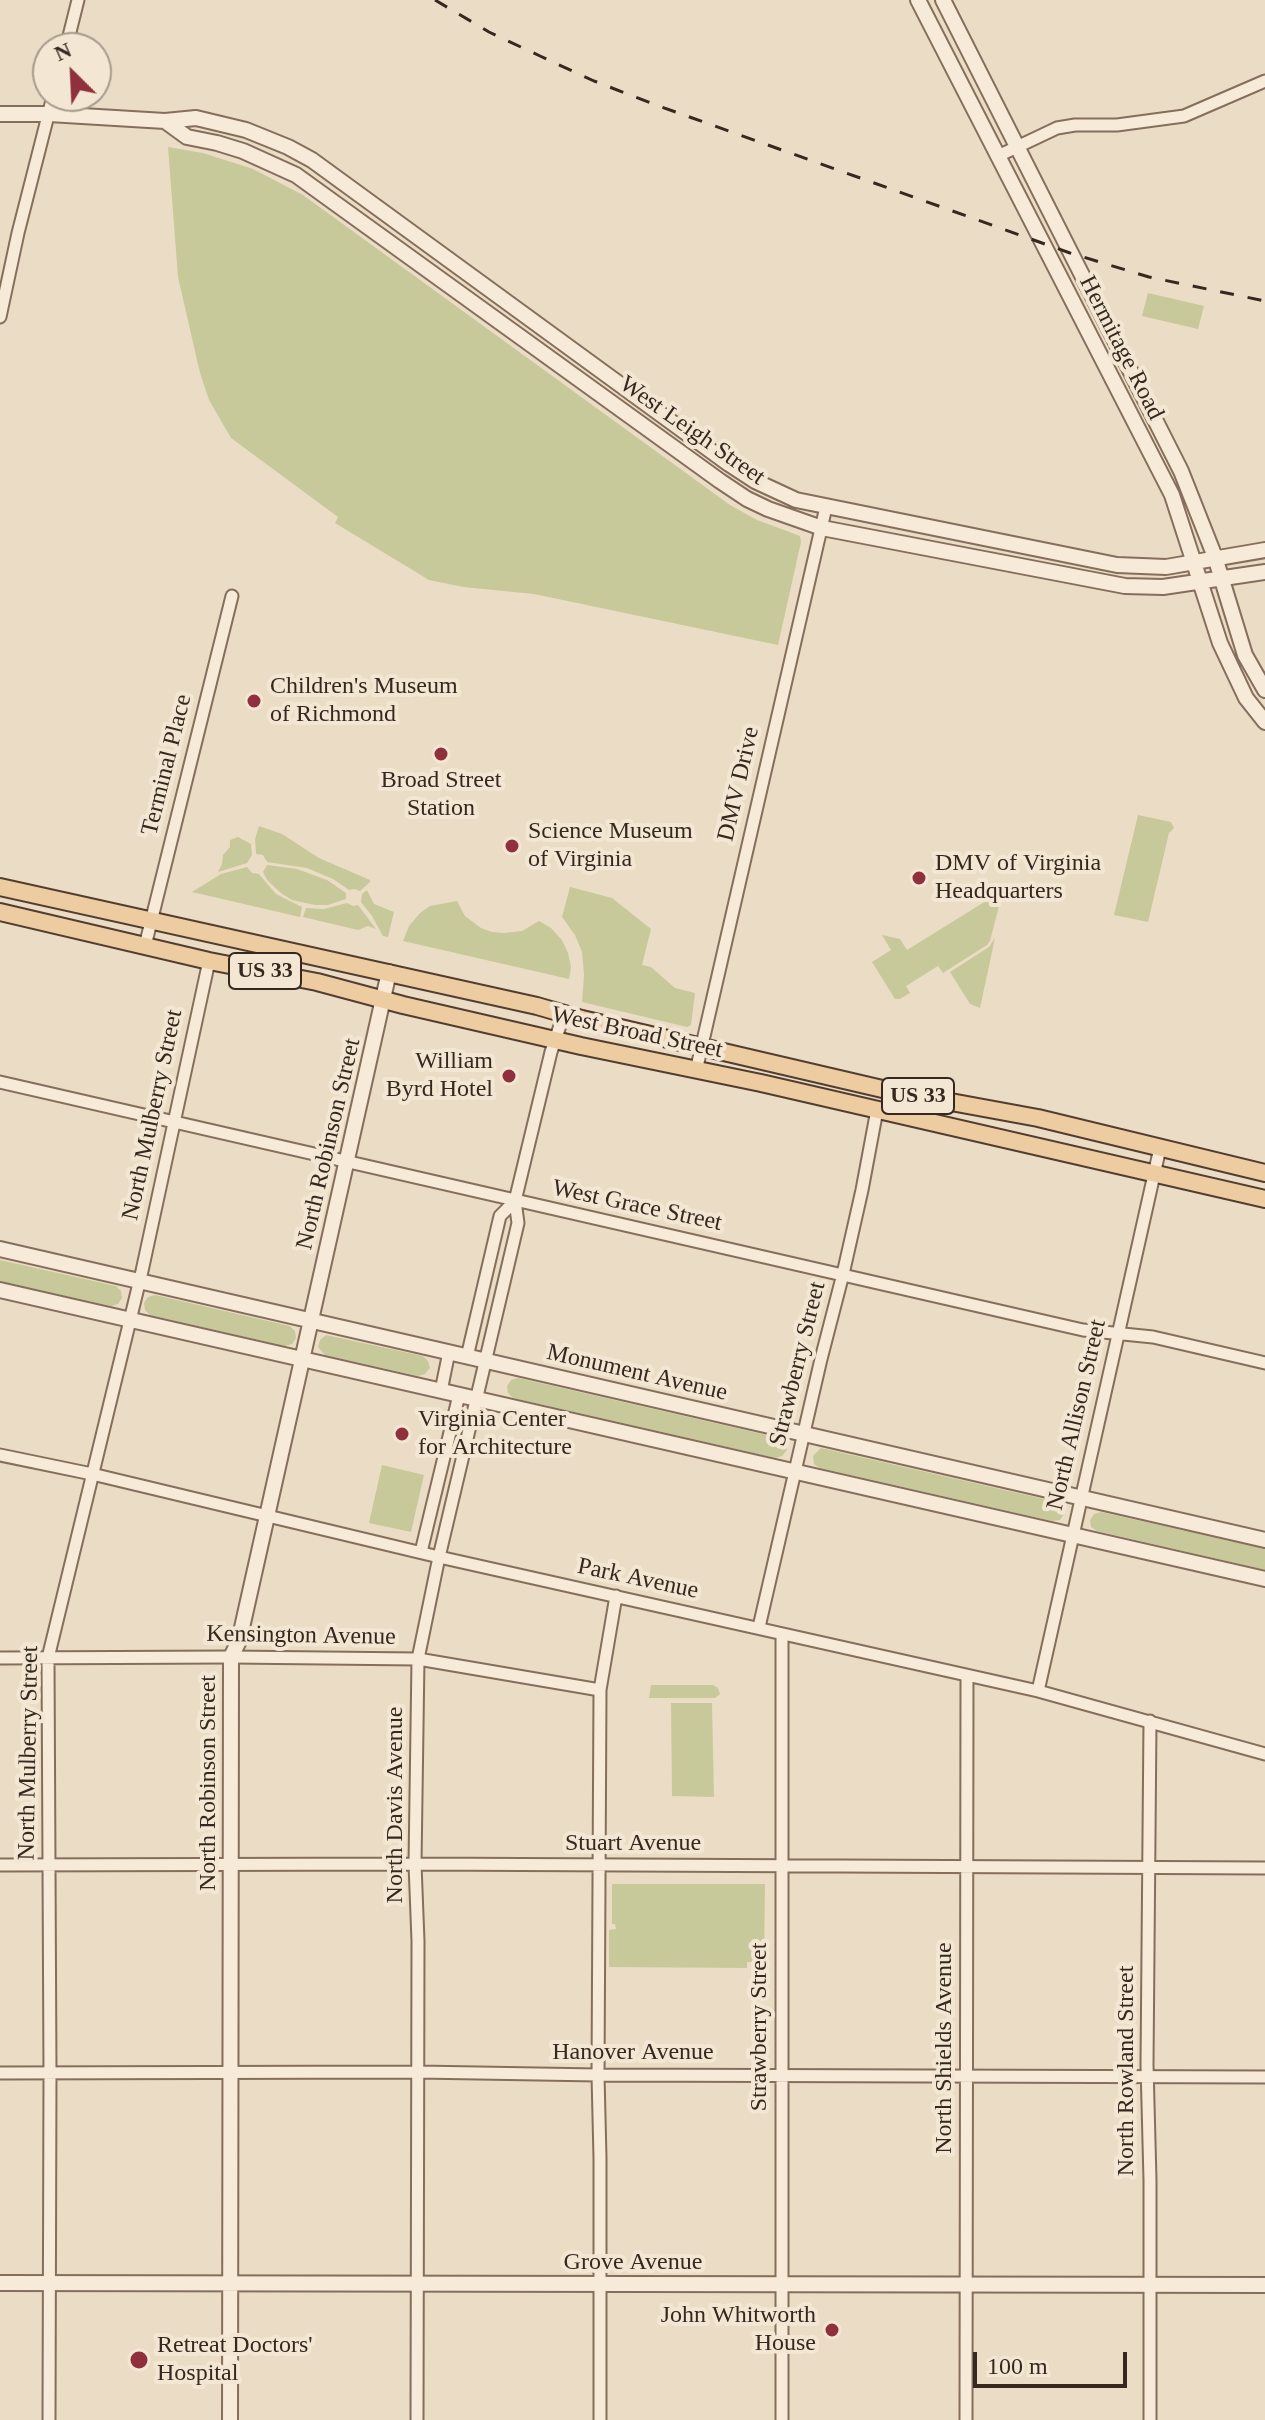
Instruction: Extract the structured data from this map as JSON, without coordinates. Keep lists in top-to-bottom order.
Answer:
{
  "streets": {
    "main road": ["US 33", "West Broad Street"],
    "street": [
      "Hermitage Road",
      "West Leigh Street",
      "Terminal Place",
      "DMV Drive",
      "North Mulberry Street",
      "North Robinson Street",
      "West Grace Street",
      "Strawberry Street",
      "Monument Avenue",
      "North Allison Street",
      "Park Avenue",
      "Kensington Avenue",
      "North Davis Avenue",
      "Stuart Avenue",
      "North Shields Avenue",
      "Hanover Avenue",
      "North Rowland Street",
      "Grove Avenue"
    ]
  },
  "crossings": [
    ["Hermitage Road", "West Leigh Street"],
    ["West Leigh Street", "DMV Drive"],
    ["Terminal Place", "West Broad Street"],
    ["DMV Drive", "West Broad Street"],
    ["West Broad Street", "North Mulberry Street"],
    ["West Broad Street", "North Robinson Street"],
    ["West Broad Street", "Strawberry Street"],
    ["West Broad Street", "North Allison Street"],
    ["West Broad Street", "North Davis Avenue"],
    ["North Mulberry Street", "West Grace Street"],
    ["North Mulberry Street", "Monument Avenue"],
    ["North Mulberry Street", "Park Avenue"],
    ["North Mulberry Street", "Kensington Avenue"],
    ["North Mulberry Street", "Stuart Avenue"],
    ["North Mulberry Street", "Hanover Avenue"],
    ["North Mulberry Street", "Grove Avenue"],
    ["North Robinson Street", "West Grace Street"],
    ["North Robinson Street", "Monument Avenue"],
    ["North Robinson Street", "Park Avenue"],
    ["North Robinson Street", "Kensington Avenue"],
    ["North Robinson Street", "Stuart Avenue"],
    ["North Robinson Street", "Hanover Avenue"],
    ["North Robinson Street", "Grove Avenue"],
    ["West Grace Street", "Strawberry Street"],
    ["West Grace Street", "North Allison Street"],
    ["West Grace Street", "North Davis Avenue"],
    ["Strawberry Street", "Monument Avenue"],
    ["Strawberry Street", "Park Avenue"],
    ["Strawberry Street", "Stuart Avenue"],
    ["Strawberry Street", "Hanover Avenue"],
    ["Strawberry Street", "Grove Avenue"],
    ["Monument Avenue", "North Allison Street"],
    ["Monument Avenue", "North Davis Avenue"],
    ["North Allison Street", "Park Avenue"],
    ["Park Avenue", "North Davis Avenue"],
    ["Park Avenue", "North Shields Avenue"],
    ["Park Avenue", "North Rowland Street"],
    ["Kensington Avenue", "North Davis Avenue"],
    ["North Davis Avenue", "Stuart Avenue"],
    ["North Davis Avenue", "Hanover Avenue"],
    ["North Davis Avenue", "Grove Avenue"],
    ["Stuart Avenue", "North Shields Avenue"],
    ["Stuart Avenue", "North Rowland Street"],
    ["North Shields Avenue", "Hanover Avenue"],
    ["North Shields Avenue", "Grove Avenue"],
    ["Hanover Avenue", "North Rowland Street"],
    ["North Rowland Street", "Grove Avenue"]
  ],
  "places": [
    "Children's Museum of Richmond",
    "Broad Street Station",
    "Science Museum of Virginia",
    "DMV of Virginia Headquarters",
    "William Byrd Hotel",
    "Virginia Center for Architecture",
    "John Whitworth House",
    "Retreat Doctors' Hospital"
  ],
  "scale_bar": "100 m",
  "north": "top left"
}
